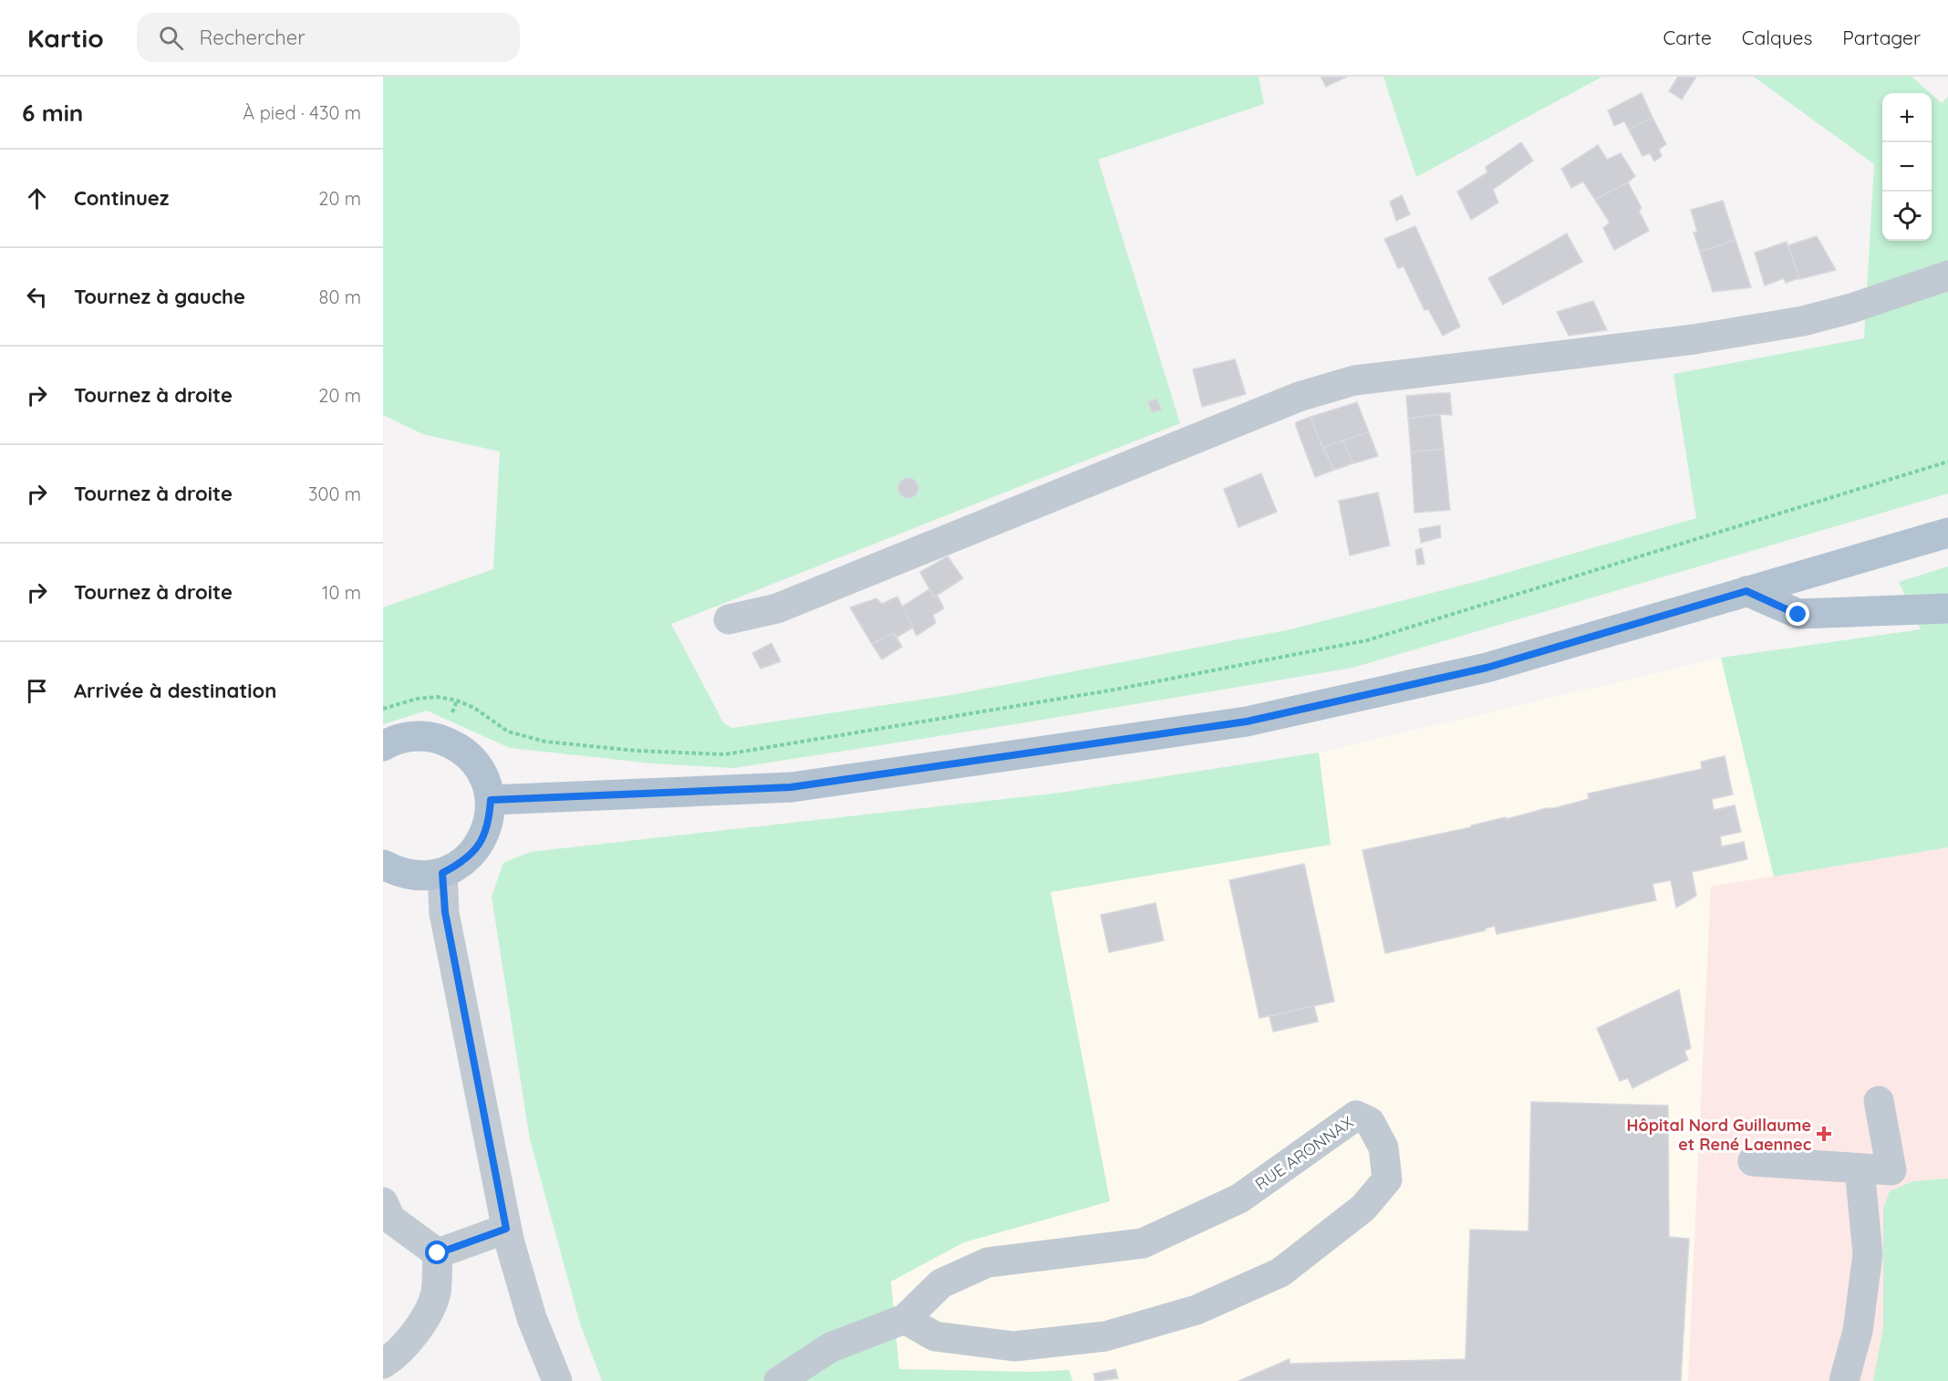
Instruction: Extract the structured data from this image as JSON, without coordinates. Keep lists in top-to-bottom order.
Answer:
{
  "streets": {
    "street": ["RUE ARONNAX"]
  },
  "places": {
    "health": ["Hôpital Nord Guillaume et René Laennec"]
  },
  "page": {
    "header": "Kartio",
    "search": "Rechercher",
    "nav": ["Carte", "Calques", "Partager"],
    "heading": ["6 min", "À pied · 430 m"],
    "map_buttons": ["+", "−"],
    "list": [
      ["Continuez", "20 m"],
      ["Tournez à gauche", "80 m"],
      ["Tournez à droite", "20 m"],
      ["Tournez à droite", "300 m"],
      ["Tournez à droite", "10 m"],
      "Arrivée à destination"
    ]
  }
}
